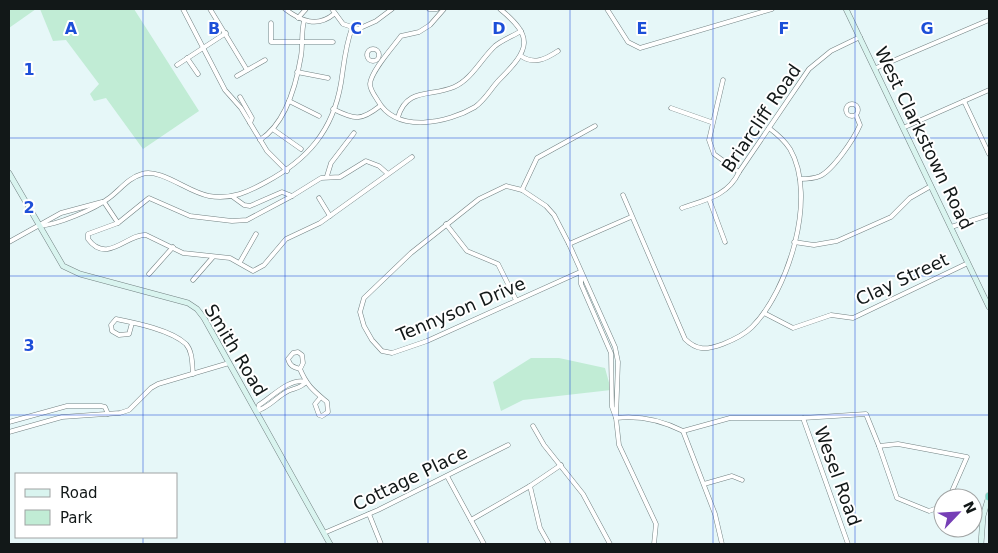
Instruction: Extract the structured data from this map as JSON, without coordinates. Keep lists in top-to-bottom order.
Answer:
{
  "streets": {
    "street": [
      "Briarcliff Road",
      "West Clarkstown Road",
      "Clay Street",
      "Tennyson Drive",
      "Smith Road",
      "Wesel Road",
      "Cottage Place"
    ]
  },
  "crossings": [
    ["Briarcliff Road", "West Clarkstown Road"],
    ["West Clarkstown Road", "Clay Street"],
    ["Smith Road", "Cottage Place"]
  ],
  "legend": ["Road", "Park"],
  "north": "top right",
  "grid": {
    "columns": [
      "A",
      "B",
      "C",
      "D",
      "E",
      "F",
      "G"
    ],
    "rows": ["1", "2", "3"]
  }
}
